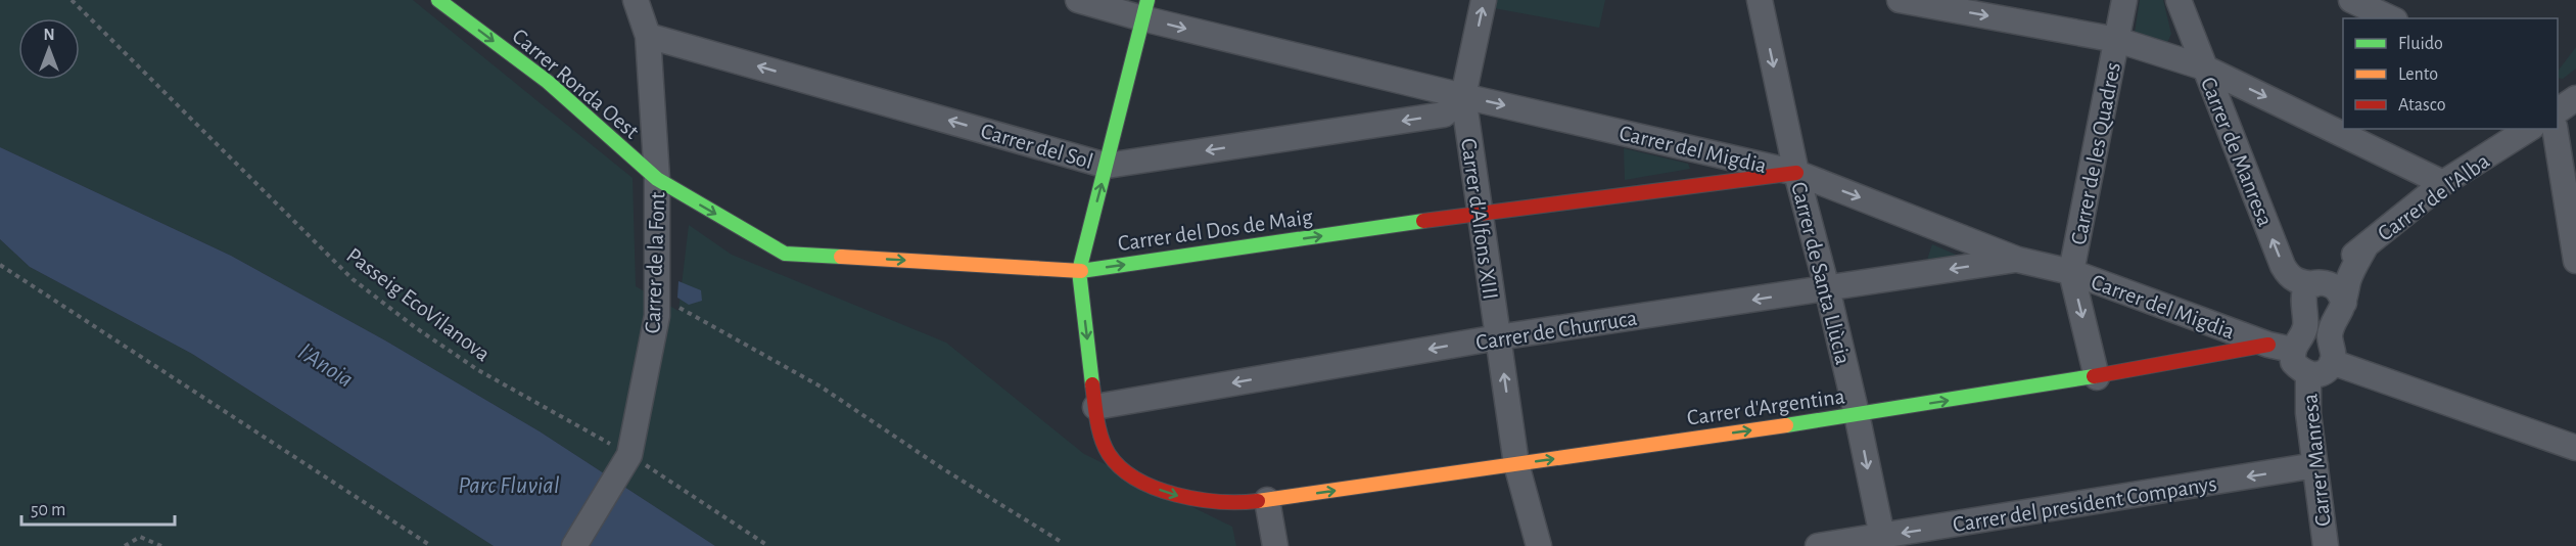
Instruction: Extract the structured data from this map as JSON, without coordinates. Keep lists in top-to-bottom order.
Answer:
{
  "streets": {
    "street": [
      "Carrer Ronda Oest",
      "Carrer del Sol",
      "Carrer del Migdia",
      "Carrer de Manresa",
      "Carrer de les Quadres",
      "Carrer de l'Alba",
      "Carrer d'Alfons XIII",
      "Carrer del Dos de Maig",
      "Carrer de la Font",
      "Carrer de Santa Llùcia",
      "Carrer de Churruca",
      "Carrer d'Argentina",
      "Carrer Manresa",
      "Carrer del president Companys"
    ],
    "path": ["Passeig EcoVilanova"]
  },
  "crossings": [
    ["Carrer Ronda Oest", "Carrer del Dos de Maig"],
    ["Carrer Ronda Oest", "Carrer de la Font"],
    ["Carrer del Sol", "Carrer del Migdia"],
    ["Carrer del Sol", "Carrer d'Alfons XIII"],
    ["Carrer del Sol", "Carrer de la Font"],
    ["Carrer del Migdia", "Carrer de les Quadres"],
    ["Carrer del Migdia", "Carrer d'Alfons XIII"],
    ["Carrer del Migdia", "Carrer del Dos de Maig"],
    ["Carrer del Migdia", "Carrer de Santa Llùcia"],
    ["Carrer del Migdia", "Carrer de Churruca"],
    ["Carrer del Migdia", "Carrer d'Argentina"],
    ["Carrer de Manresa", "Carrer de l'Alba"],
    ["Carrer de les Quadres", "Carrer d'Argentina"],
    ["Carrer d'Alfons XIII", "Carrer del Dos de Maig"],
    ["Carrer d'Alfons XIII", "Carrer de Churruca"],
    ["Carrer d'Alfons XIII", "Carrer d'Argentina"],
    ["Carrer del Dos de Maig", "Carrer de la Font"],
    ["Carrer del Dos de Maig", "Carrer de Santa Llùcia"],
    ["Carrer del Dos de Maig", "Carrer d'Argentina"],
    ["Carrer de la Font", "Passeig EcoVilanova"],
    ["Carrer de Santa Llùcia", "Carrer de Churruca"],
    ["Carrer de Santa Llùcia", "Carrer d'Argentina"],
    ["Carrer de Santa Llùcia", "Carrer del president Companys"],
    ["Carrer de Churruca", "Carrer d'Argentina"],
    ["Carrer Manresa", "Carrer del president Companys"]
  ],
  "one_way": [
    "Carrer Ronda Oest",
    "Carrer del Sol",
    "Carrer del Migdia",
    "Carrer de Manresa",
    "Carrer d'Alfons XIII",
    "Carrer del Dos de Maig",
    "Carrer de Santa Llùcia",
    "Carrer de Churruca",
    "Carrer d'Argentina",
    "Carrer del president Companys"
  ],
  "water": ["l'Anoia", "Parc Fluvial"],
  "legend": ["Fluido", "Lento", "Atasco"],
  "scale_bar": "50 m",
  "north": "top"
}
